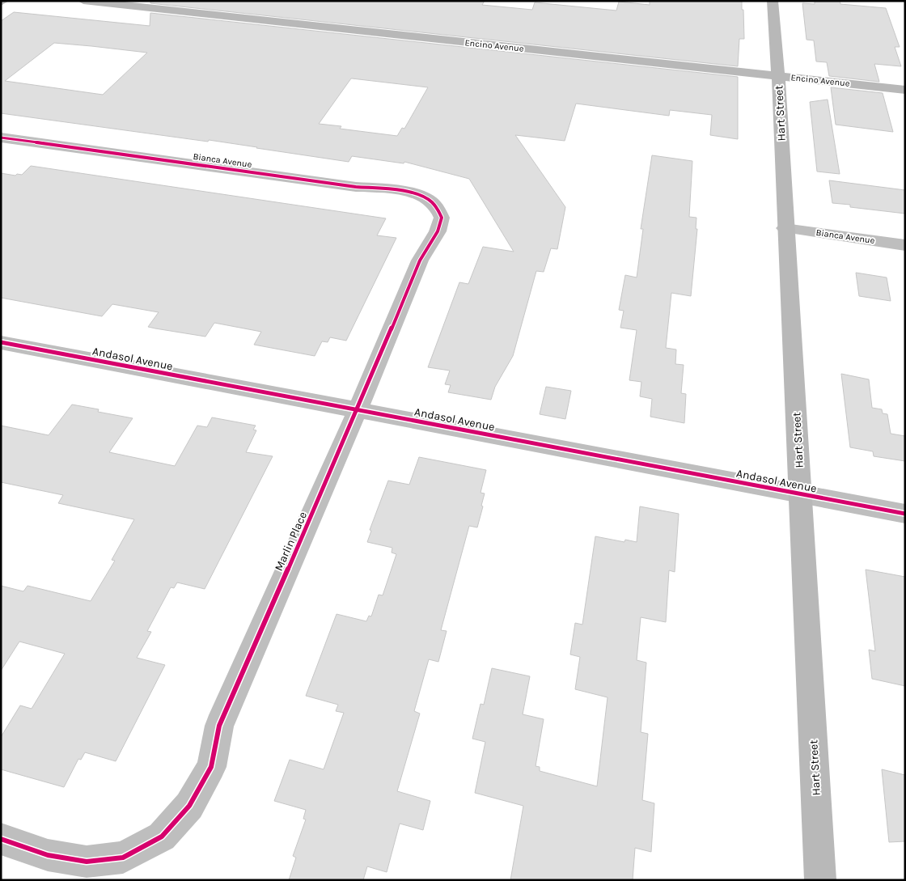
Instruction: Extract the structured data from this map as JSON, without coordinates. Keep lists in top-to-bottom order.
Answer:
{
  "streets": {
    "street": [
      "Encino Avenue",
      "Hart Street",
      "Bianca Avenue",
      "Andasol Avenue",
      "Marlin Place"
    ]
  },
  "crossings": [
    ["Encino Avenue", "Hart Street"],
    ["Hart Street", "Bianca Avenue"],
    ["Hart Street", "Andasol Avenue"],
    ["Bianca Avenue", "Marlin Place"],
    ["Andasol Avenue", "Marlin Place"]
  ]
}
